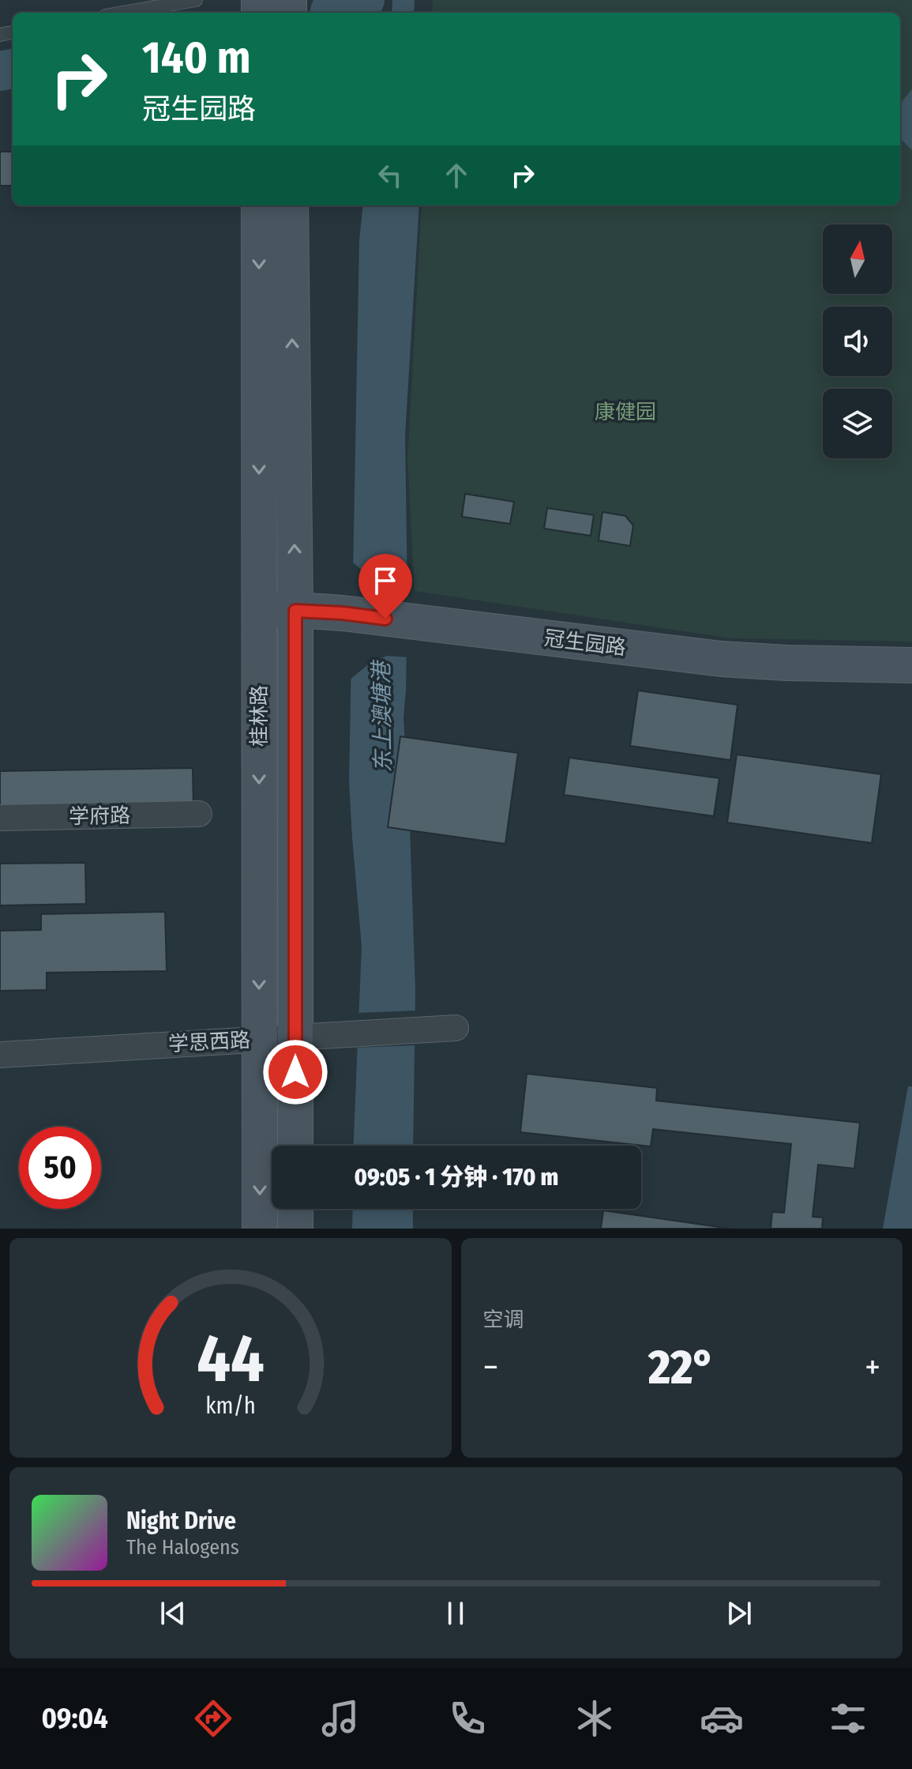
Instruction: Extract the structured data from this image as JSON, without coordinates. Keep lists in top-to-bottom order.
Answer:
{
  "streets": {
    "main road": ["冠生园路", "桂林路"],
    "street": ["学府路", "学思西路"]
  },
  "crossings": [
    ["冠生园路", "桂林路"],
    ["桂林路", "学思西路"]
  ],
  "water": ["东上澳塘港"],
  "parks": ["康健园"],
  "north": "top",
  "page": {
    "turn": ["140 m", "冠生园路"],
    "limit": "50",
    "trip": "09:05 · 1 分钟 · 170 m",
    "tile": "空调",
    "heat": ["−", "22°", "+"],
    "song": ["Night Drive", "The Halogens"],
    "tabs": "09:04",
    "gauge": ["44", "km/h"]
  }
}
